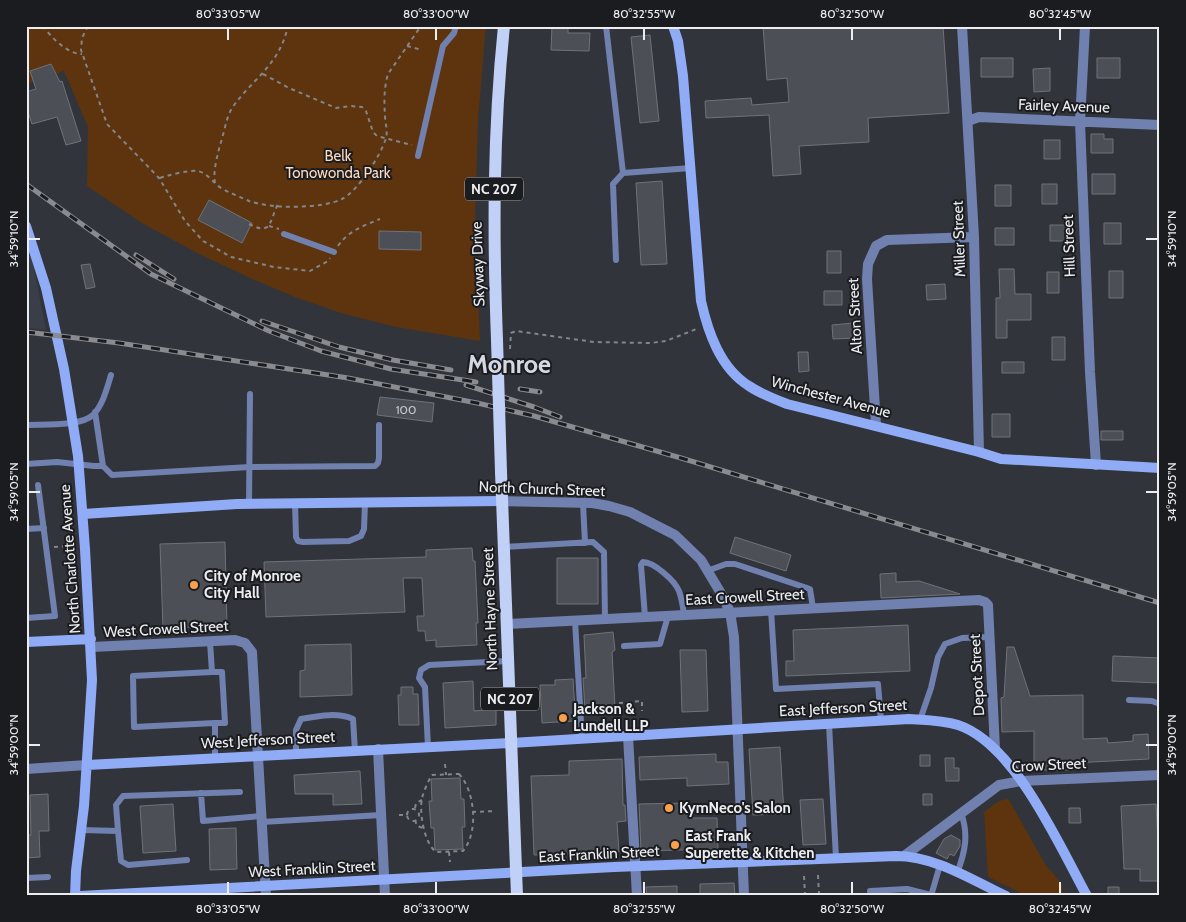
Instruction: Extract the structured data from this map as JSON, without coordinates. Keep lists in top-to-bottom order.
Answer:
{
  "streets": {
    "main road": [
      "NC 207",
      "Skyway Drive",
      "Winchester Avenue",
      "North Church Street",
      "North Charlotte Avenue",
      "North Hayne Street",
      "West Crowell Street",
      "East Jefferson Street",
      "West Jefferson Street",
      "East Franklin Street",
      "West Franklin Street"
    ],
    "street": [
      "Fairley Avenue",
      "Miller Street",
      "Hill Street",
      "Alton Street",
      "East Crowell Street",
      "Depot Street",
      "Crow Street"
    ]
  },
  "crossings": [
    ["Fairley Avenue", "Miller Street"],
    ["Fairley Avenue", "Hill Street"],
    ["Miller Street", "Alton Street"],
    ["Miller Street", "Winchester Avenue"],
    ["Hill Street", "Winchester Avenue"],
    ["Skyway Drive", "North Church Street"],
    ["Skyway Drive", "North Hayne Street"],
    ["Alton Street", "Winchester Avenue"],
    ["North Church Street", "North Charlotte Avenue"],
    ["North Church Street", "East Crowell Street"],
    ["North Church Street", "North Hayne Street"],
    ["North Church Street", "East Jefferson Street"],
    ["North Church Street", "East Franklin Street"],
    ["North Charlotte Avenue", "West Crowell Street"],
    ["North Charlotte Avenue", "West Jefferson Street"],
    ["East Crowell Street", "North Hayne Street"],
    ["East Crowell Street", "Depot Street"],
    ["North Hayne Street", "East Jefferson Street"],
    ["North Hayne Street", "West Jefferson Street"],
    ["North Hayne Street", "East Franklin Street"],
    ["North Hayne Street", "West Franklin Street"],
    ["West Crowell Street", "West Jefferson Street"],
    ["Depot Street", "East Jefferson Street"],
    ["East Jefferson Street", "West Jefferson Street"],
    ["East Jefferson Street", "Crow Street"],
    ["Crow Street", "East Franklin Street"],
    ["East Franklin Street", "West Franklin Street"]
  ],
  "districts": ["Monroe"],
  "parks": ["Belk Tonowonda Park"],
  "places": [
    "City of Monroe City Hall",
    "Jackson & Lundell LLP",
    "KymNeco's Salon",
    "East Frank Superette & Kitchen"
  ],
  "house_numbers": ["100"],
  "coordinates": [
    "80°33'05\"W",
    "80°33'00\"W",
    "80°32'55\"W",
    "80°32'50\"W",
    "80°32'45\"W",
    "34°59'10\"N",
    "34°59'05\"N",
    "34°59'00\"N"
  ]
}
